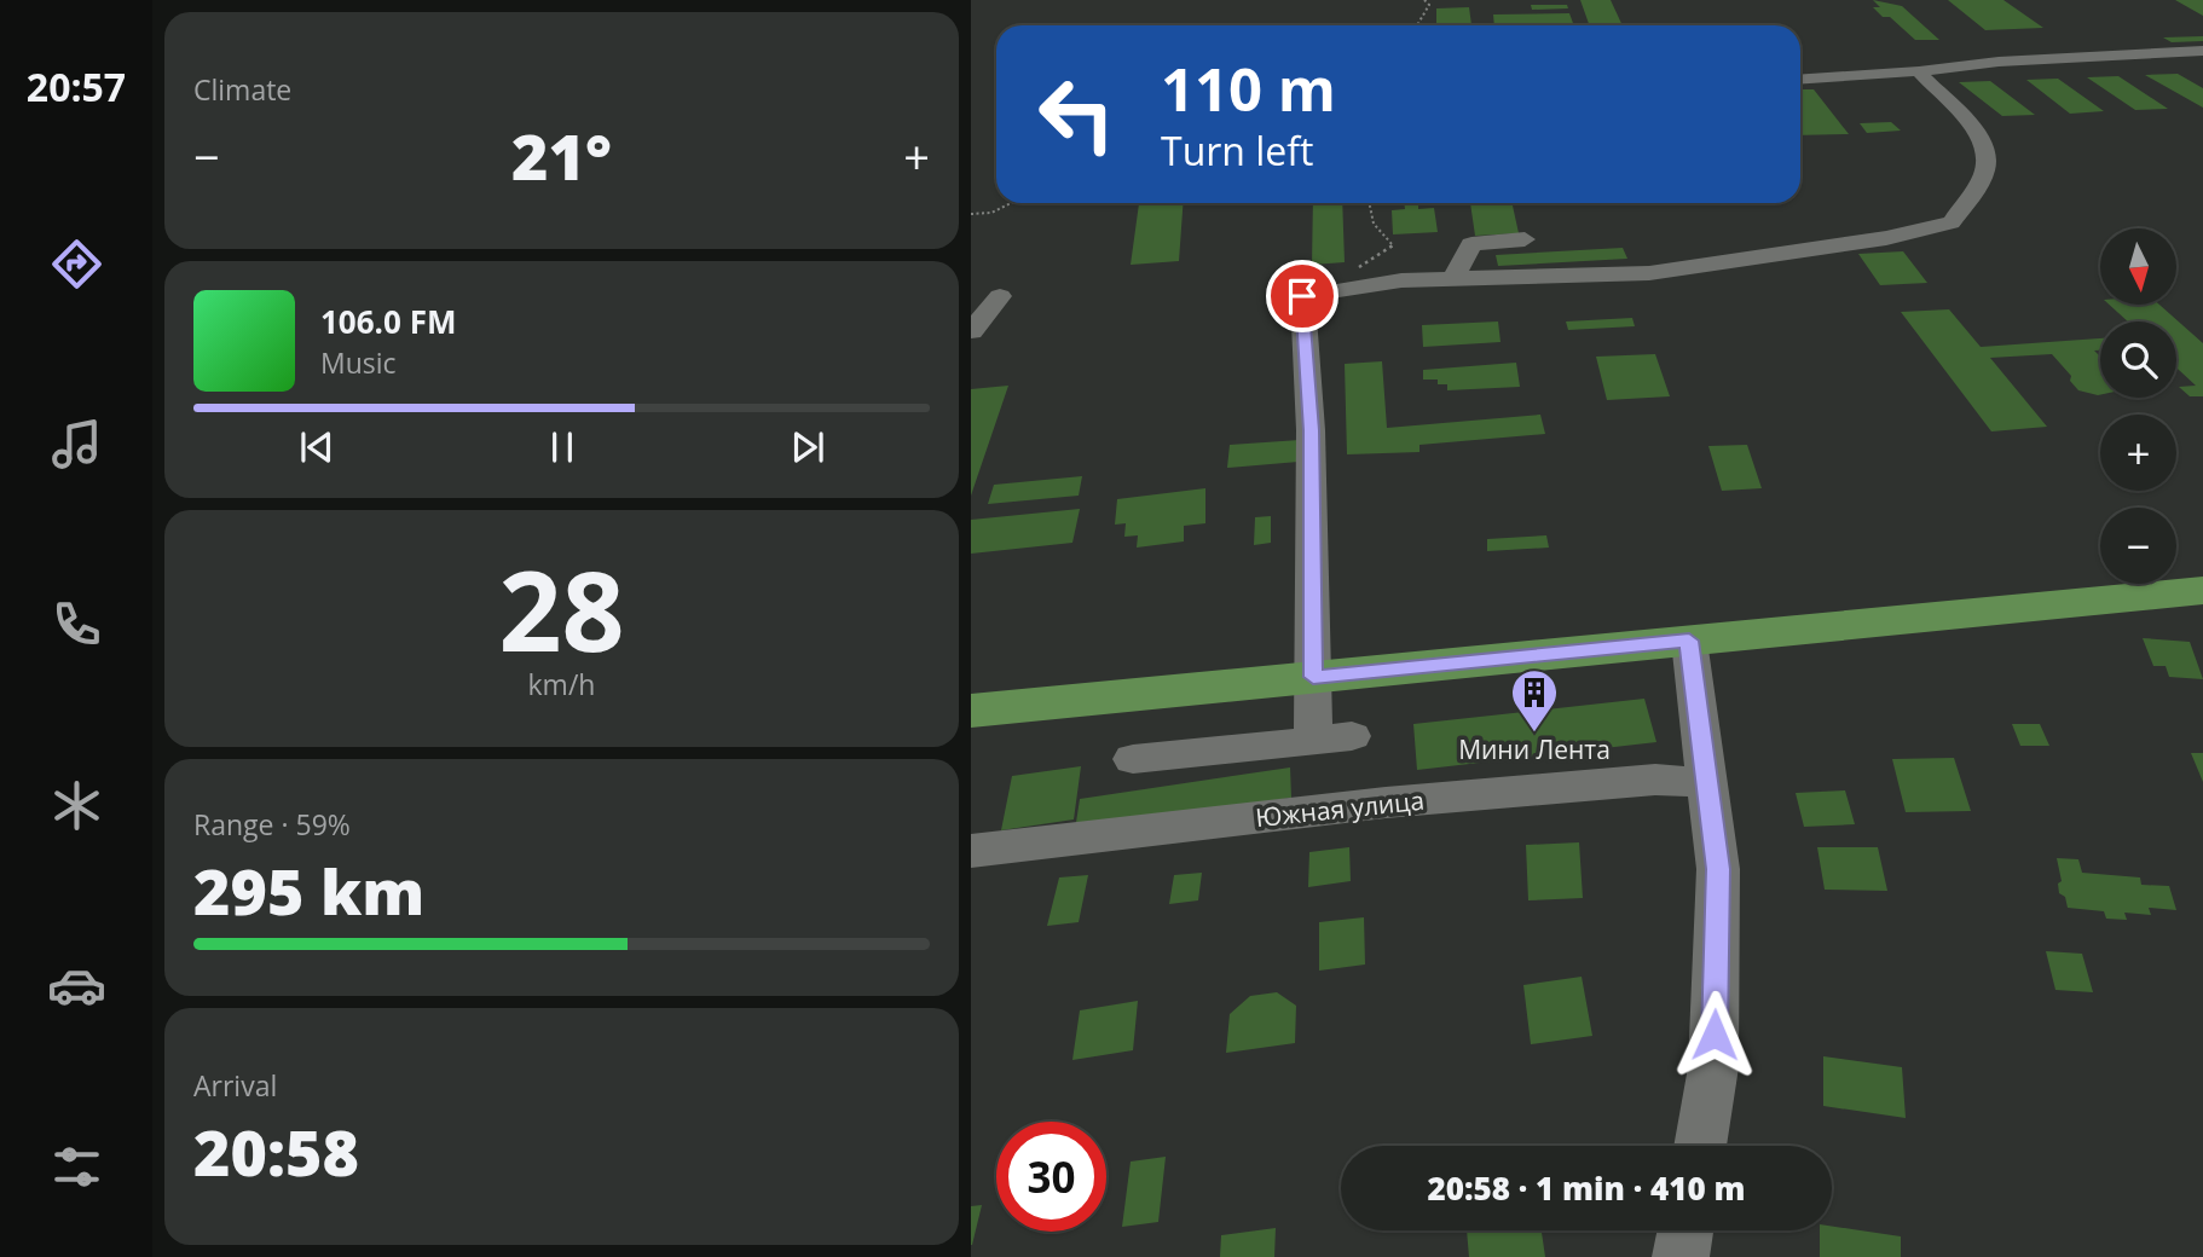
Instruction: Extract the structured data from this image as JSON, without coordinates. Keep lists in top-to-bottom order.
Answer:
{
  "streets": {
    "street": ["Южная улица"]
  },
  "places": {
    "building": ["Мини Лента"]
  },
  "north": "bottom",
  "page": {
    "tabs": "20:57",
    "tile": [
      "Climate",
      ["28", "km/h"],
      ["Range · 59%", "295 km"],
      ["Arrival", "20:58"]
    ],
    "turn": ["110 m", "Turn left"],
    "heat": ["−", "21°", "+"],
    "map_buttons": ["+", "−"],
    "song": ["106.0 FM", "Music"],
    "limit": "30",
    "trip": "20:58 · 1 min · 410 m"
  }
}
